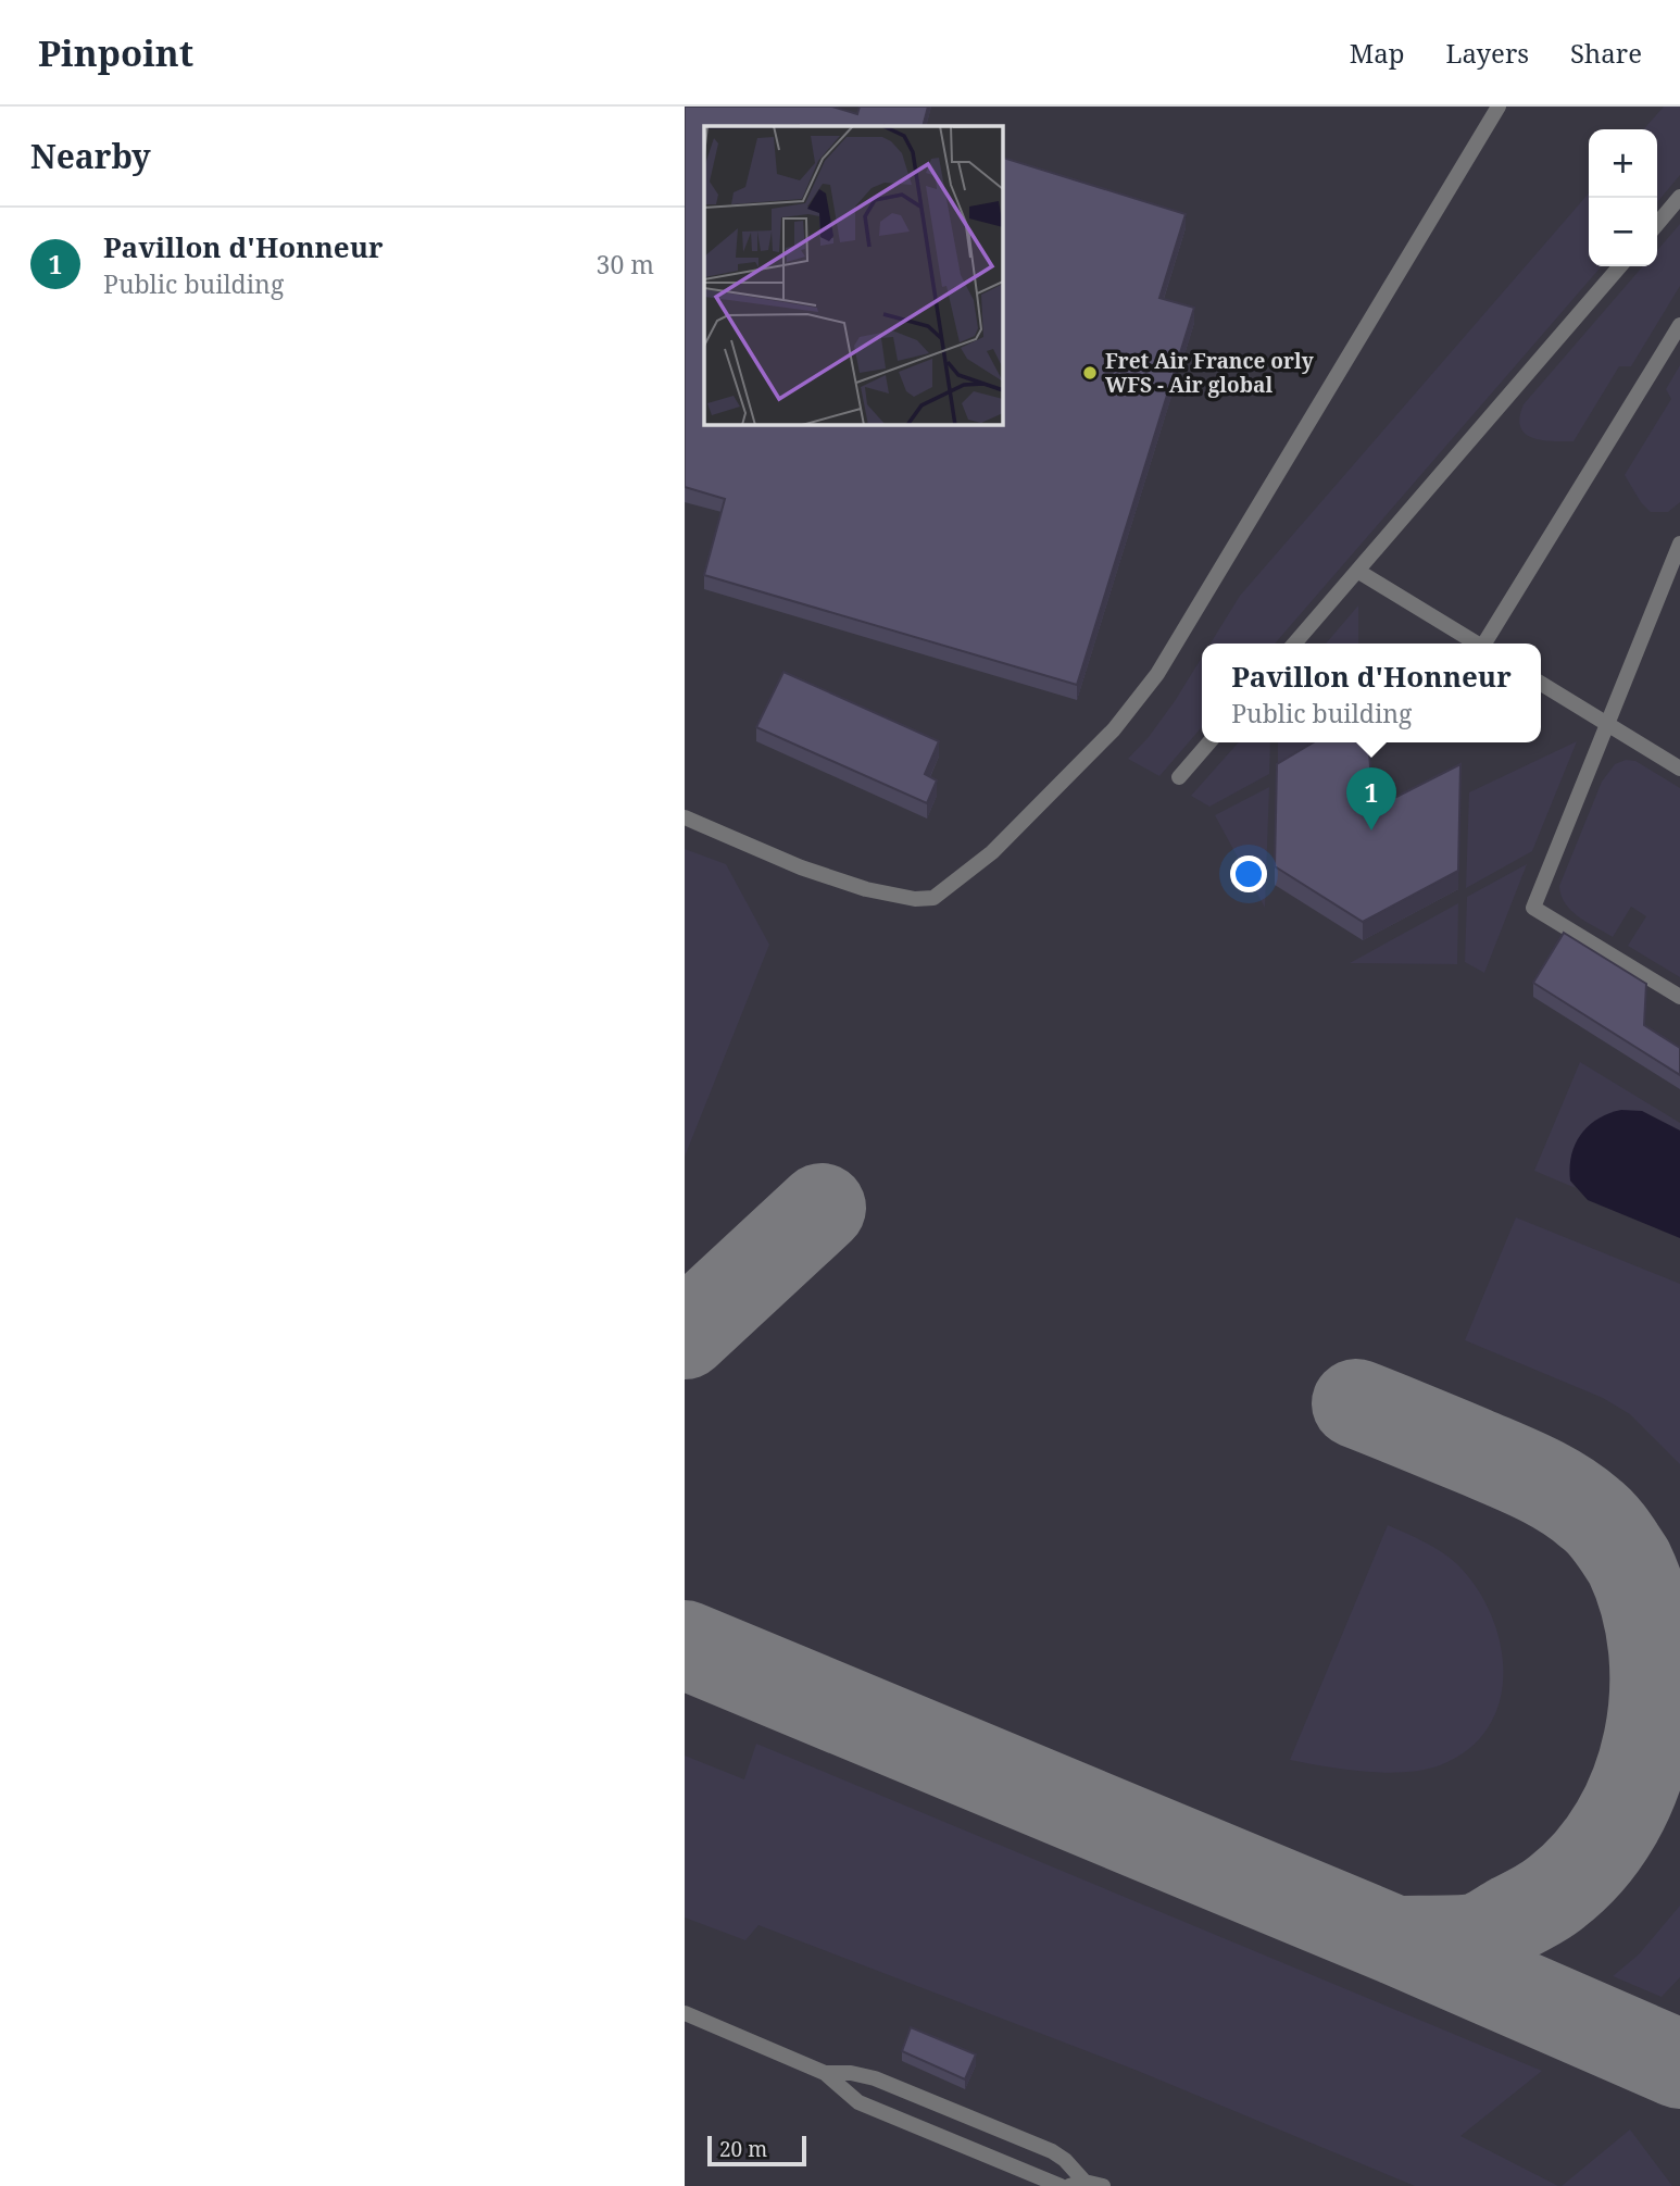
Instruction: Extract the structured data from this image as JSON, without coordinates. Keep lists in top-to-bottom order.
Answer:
{
  "places": ["Fret Air France orly WFS - Air global"],
  "scale_bar": "20 m",
  "page": {
    "header": "Pinpoint",
    "nav": ["Map", "Layers", "Share"],
    "heading": "Nearby",
    "map_buttons": ["+", "−"],
    "list": [
      {
        "mark": "1",
        "name": "Pavillon d'Honneur",
        "note": "Public building",
        "value": "30 m"
      }
    ],
    "popup": ["Pavillon d'Honneur", "Public building"],
    "pins": "1",
    "scale": "20 m"
  }
}
